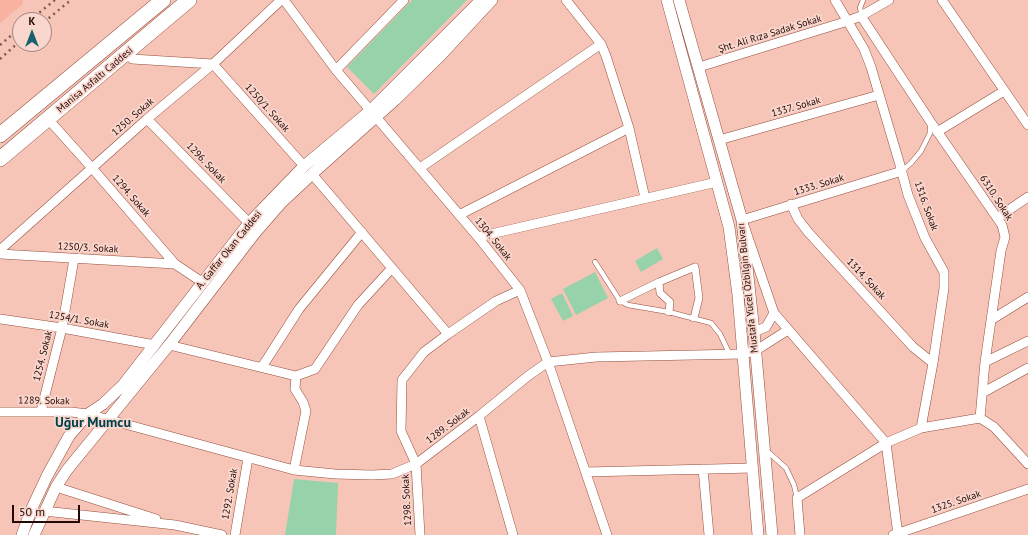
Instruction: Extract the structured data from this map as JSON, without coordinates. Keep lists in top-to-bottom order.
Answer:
{
  "streets": {
    "highway": ["Manisa Asfaltı Caddesi"],
    "street": [
      "Şht. Ali Rıza Sadak Sokak",
      "1337. Sokak",
      "1250/1. Sokak",
      "1250. Sokak",
      "1296. Sokak",
      "1333. Sokak",
      "1294. Sokak",
      "6310. Sokak",
      "1316. Sokak",
      "1304. Sokak",
      "1250/3. Sokak",
      "A. Gaffar Okan Caddesi",
      "1314. Sokak",
      "Mustafa Yücel Özbilgin Bulvarı",
      "1254/1. Sokak",
      "1254. Sokak",
      "1289. Sokak",
      "1292. Sokak",
      "1298. Sokak",
      "1325. Sokak"
    ]
  },
  "crossings": [
    ["Şht. Ali Rıza Sadak Sokak", "1316. Sokak"],
    ["Şht. Ali Rıza Sadak Sokak", "Mustafa Yücel Özbilgin Bulvarı"],
    ["Manisa Asfaltı Caddesi", "1294. Sokak"],
    ["1337. Sokak", "1316. Sokak"],
    ["1337. Sokak", "Mustafa Yücel Özbilgin Bulvarı"],
    ["1250/1. Sokak", "1250. Sokak"],
    ["1250/1. Sokak", "A. Gaffar Okan Caddesi"],
    ["1250. Sokak", "1296. Sokak"],
    ["1250. Sokak", "1294. Sokak"],
    ["1296. Sokak", "A. Gaffar Okan Caddesi"],
    ["1333. Sokak", "1316. Sokak"],
    ["1333. Sokak", "1314. Sokak"],
    ["1333. Sokak", "Mustafa Yücel Özbilgin Bulvarı"],
    ["1294. Sokak", "1250/3. Sokak"],
    ["1294. Sokak", "A. Gaffar Okan Caddesi"],
    ["1316. Sokak", "1314. Sokak"],
    ["1304. Sokak", "A. Gaffar Okan Caddesi"],
    ["1304. Sokak", "1289. Sokak"],
    ["1250/3. Sokak", "1254. Sokak"],
    ["A. Gaffar Okan Caddesi", "1254/1. Sokak"],
    ["A. Gaffar Okan Caddesi", "1289. Sokak"],
    ["1254/1. Sokak", "1254. Sokak"],
    ["1254. Sokak", "1289. Sokak"],
    ["1289. Sokak", "1292. Sokak"],
    ["1289. Sokak", "1298. Sokak"]
  ],
  "districts": ["Uğur Mumcu"],
  "scale_bar": "50 m",
  "north": "top"
}
